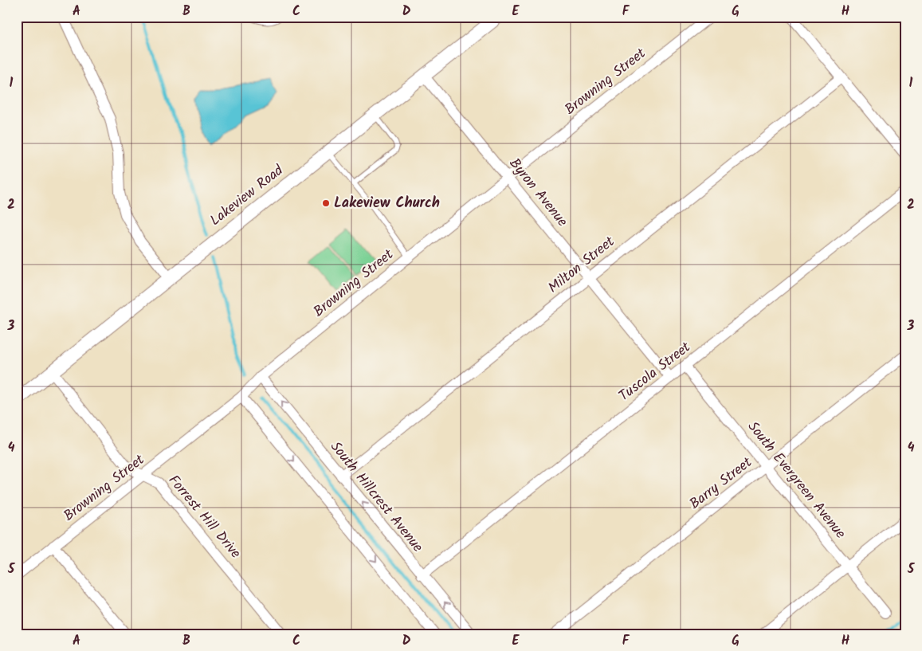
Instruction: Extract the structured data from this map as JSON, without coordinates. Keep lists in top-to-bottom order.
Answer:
{
  "streets": {
    "street": [
      "Browning Street",
      "Byron Avenue",
      "Lakeview Road",
      "Milton Street",
      "Tuscola Street",
      "South Evergreen Avenue",
      "Barry Street",
      "South Hillcrest Avenue",
      "Forrest Hill Drive"
    ]
  },
  "crossings": [
    ["Browning Street", "Byron Avenue"],
    ["Browning Street", "South Hillcrest Avenue"],
    ["Browning Street", "Forrest Hill Drive"],
    ["Byron Avenue", "Lakeview Road"],
    ["Byron Avenue", "Milton Street"],
    ["Byron Avenue", "Tuscola Street"],
    ["Lakeview Road", "Forrest Hill Drive"],
    ["Milton Street", "South Hillcrest Avenue"],
    ["Tuscola Street", "South Evergreen Avenue"],
    ["Tuscola Street", "South Hillcrest Avenue"],
    ["South Evergreen Avenue", "Barry Street"]
  ],
  "places": ["Lakeview Church"],
  "grid": {
    "columns": [
      "A",
      "B",
      "C",
      "D",
      "E",
      "F",
      "G",
      "H"
    ],
    "rows": [
      "1",
      "2",
      "3",
      "4",
      "5"
    ]
  }
}
